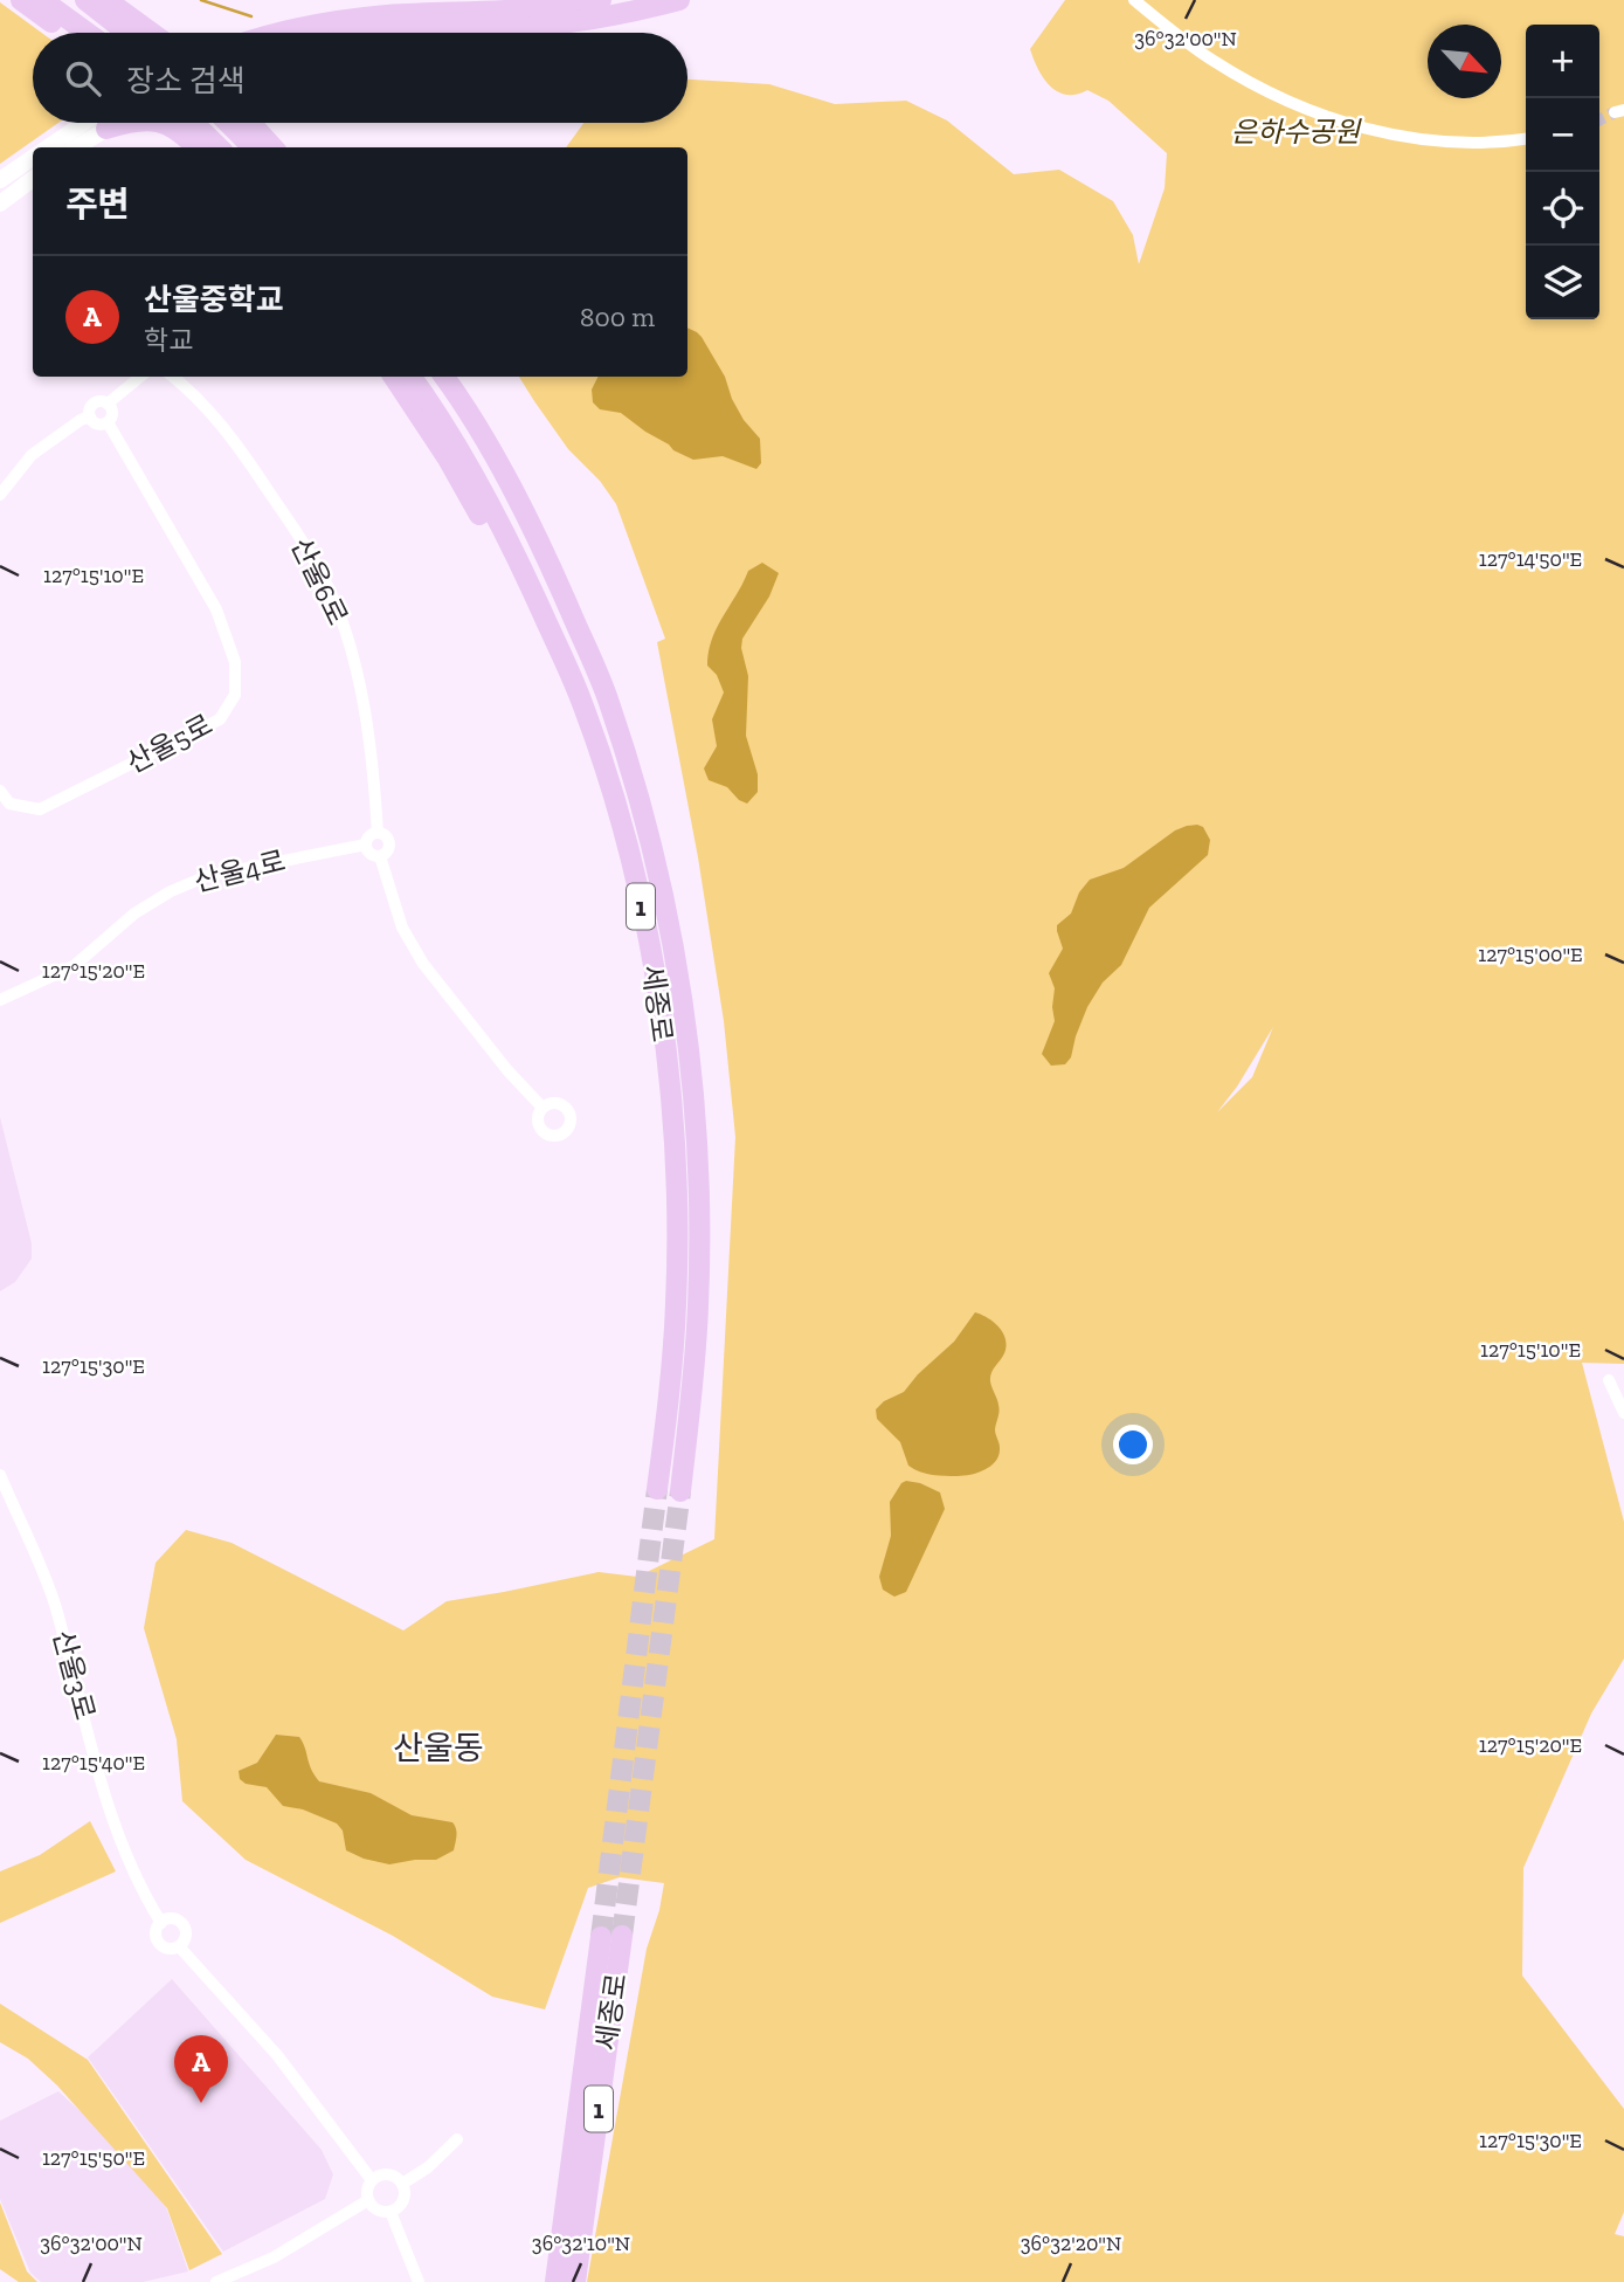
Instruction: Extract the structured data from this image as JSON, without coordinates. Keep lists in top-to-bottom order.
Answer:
{
  "streets": {
    "highway": ["1", "세종로"],
    "street": [
      "산울6로",
      "산울5로",
      "산울4로",
      "산울3로"
    ]
  },
  "crossings": [
    ["산울6로", "산울4로"]
  ],
  "districts": ["산울동"],
  "parks": ["은하수공원"],
  "north": "bottom right",
  "page": {
    "map_buttons": ["+", "−"],
    "search": "장소 검색",
    "heading": "주변",
    "list": [
      {
        "mark": "A",
        "name": "산울중학교",
        "note": "학교",
        "value": "800 m"
      }
    ],
    "pins": "A"
  },
  "coordinates": [
    "36°32'00\"N",
    "127°14'50\"E",
    "127°15'10\"E",
    "127°15'00\"E",
    "127°15'20\"E",
    "127°15'30\"E",
    "127°15'40\"E",
    "127°15'50\"E",
    "36°32'10\"N",
    "36°32'20\"N"
  ]
}
